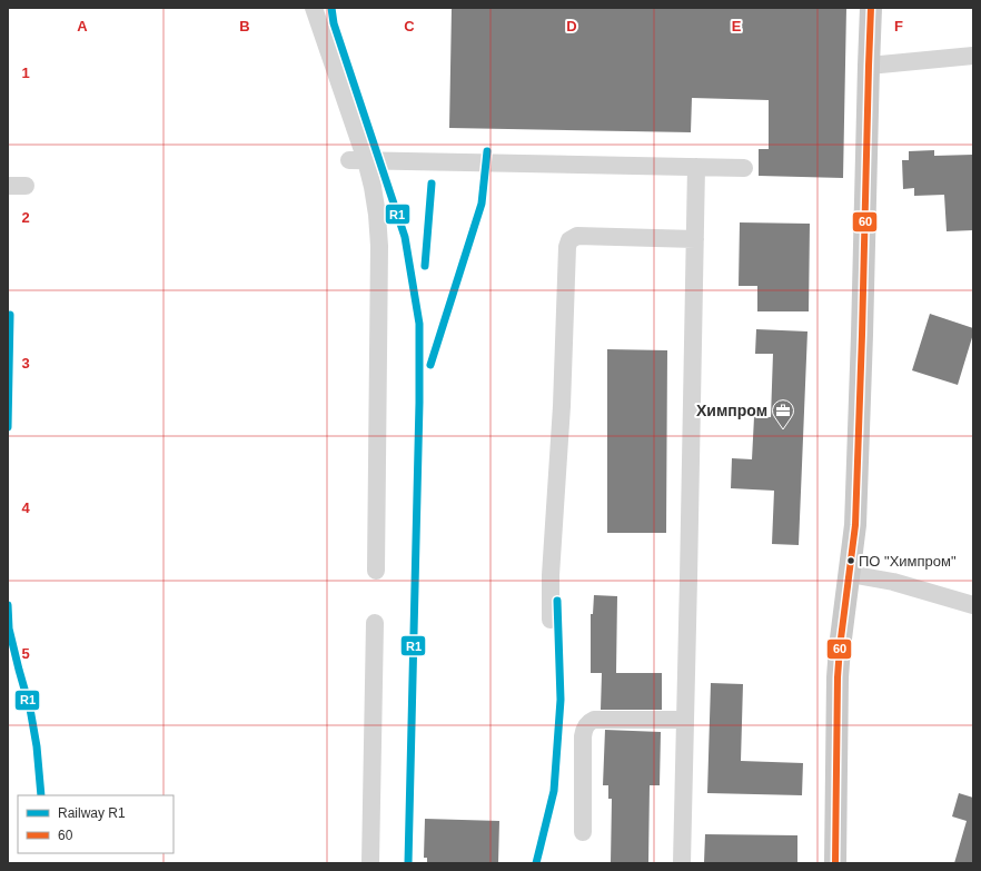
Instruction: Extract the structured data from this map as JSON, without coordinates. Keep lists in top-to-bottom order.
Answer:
{
  "places": {
    "office": ["Химпром"],
    "other": ["ПО \"Химпром\""]
  },
  "lines": ["rail line R1", "transit line 60"],
  "legend": ["Railway R1", "60"],
  "grid": {
    "columns": [
      "A",
      "B",
      "C",
      "D",
      "E",
      "F"
    ],
    "rows": [
      "1",
      "2",
      "3",
      "4",
      "5"
    ]
  }
}
